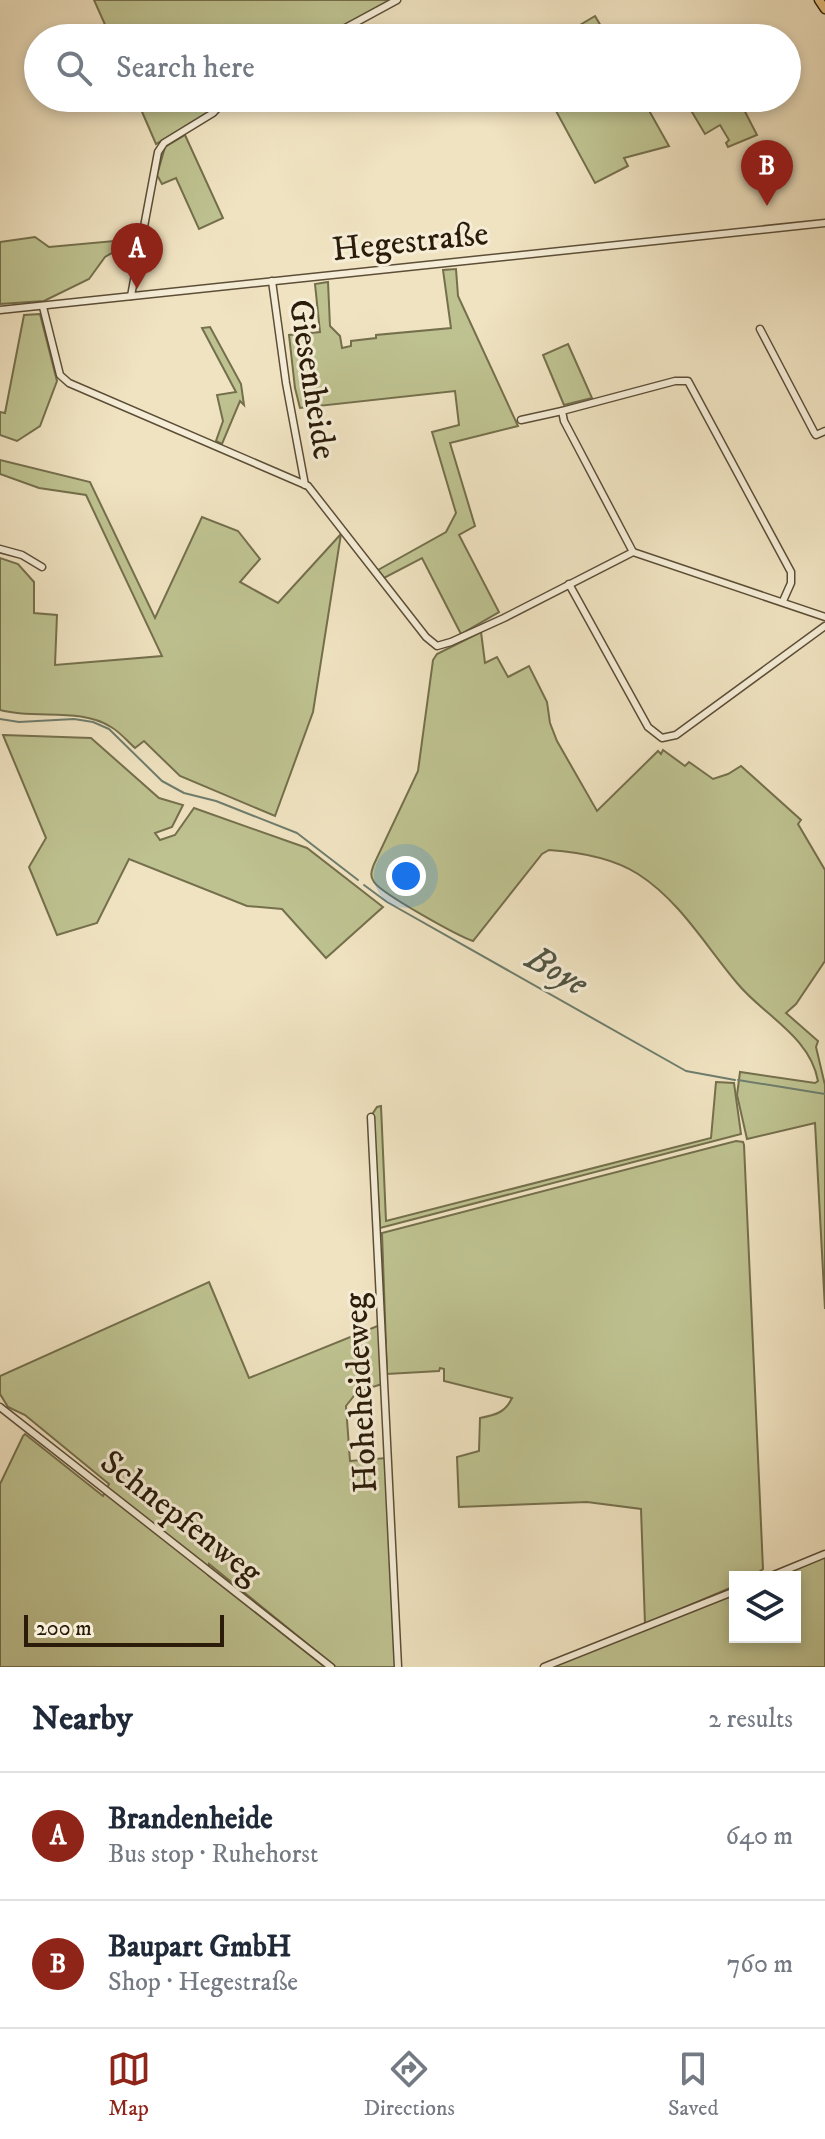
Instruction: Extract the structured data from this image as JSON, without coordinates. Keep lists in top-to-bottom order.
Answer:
{
  "streets": {
    "street": [
      "Hegestraße",
      "Giesenheide",
      "Hoheheideweg",
      "Schnepfenweg"
    ]
  },
  "crossings": [
    ["Hegestraße", "Giesenheide"]
  ],
  "water": ["Boye"],
  "scale_bar": "200 m",
  "page": {
    "search": "Search here",
    "pins": ["B", "A"],
    "scale": "200 m",
    "heading": ["Nearby", "2 results"],
    "list": [
      {
        "mark": "A",
        "name": "Brandenheide",
        "note": "Bus stop · Ruhehorst",
        "value": "640 m"
      },
      {
        "mark": "B",
        "name": "Baupart GmbH",
        "note": "Shop · Hegestraße",
        "value": "760 m"
      }
    ],
    "nav": ["Map", "Directions", "Saved"]
  }
}
